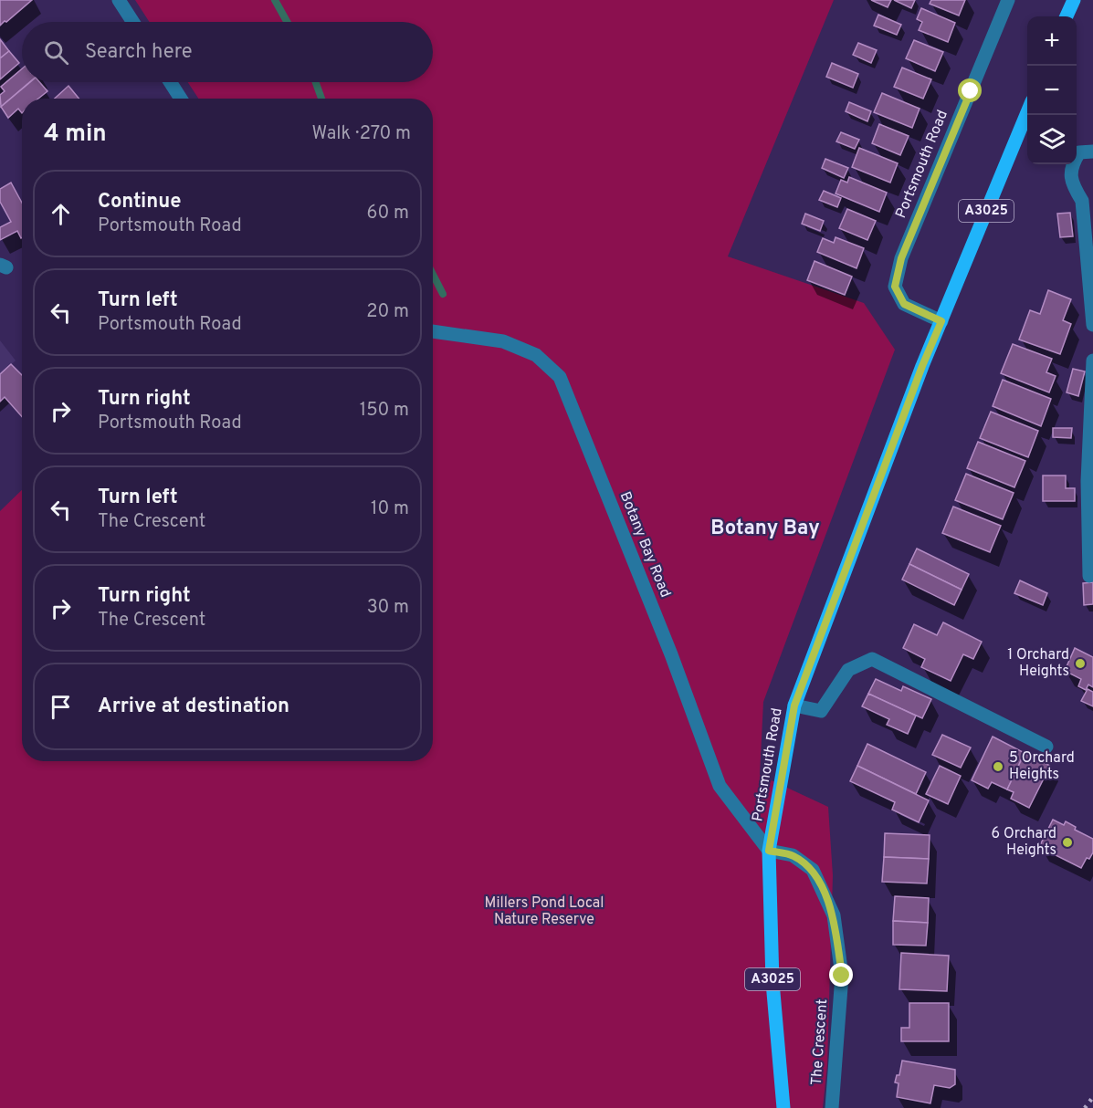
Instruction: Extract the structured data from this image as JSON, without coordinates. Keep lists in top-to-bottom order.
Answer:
{
  "streets": {
    "main road": ["Portsmouth Road", "A3025"],
    "street": ["Botany Bay Road", "The Crescent"]
  },
  "crossings": [
    ["Portsmouth Road", "Botany Bay Road"],
    ["Portsmouth Road", "The Crescent"],
    ["Botany Bay Road", "The Crescent"]
  ],
  "districts": ["Botany Bay"],
  "parks": ["Millers Pond Local Nature Reserve"],
  "places": ["1 Orchard Heights", "5 Orchard Heights", "6 Orchard Heights"],
  "page": {
    "map_buttons": ["+", "−"],
    "search": "Search here",
    "heading": ["4 min", "Walk · 270 m"],
    "list": [
      ["Continue", "Portsmouth Road", "60 m"],
      ["Turn left", "Portsmouth Road", "20 m"],
      ["Turn right", "Portsmouth Road", "150 m"],
      ["Turn left", "The Crescent", "10 m"],
      ["Turn right", "The Crescent", "30 m"],
      "Arrive at destination"
    ]
  }
}
